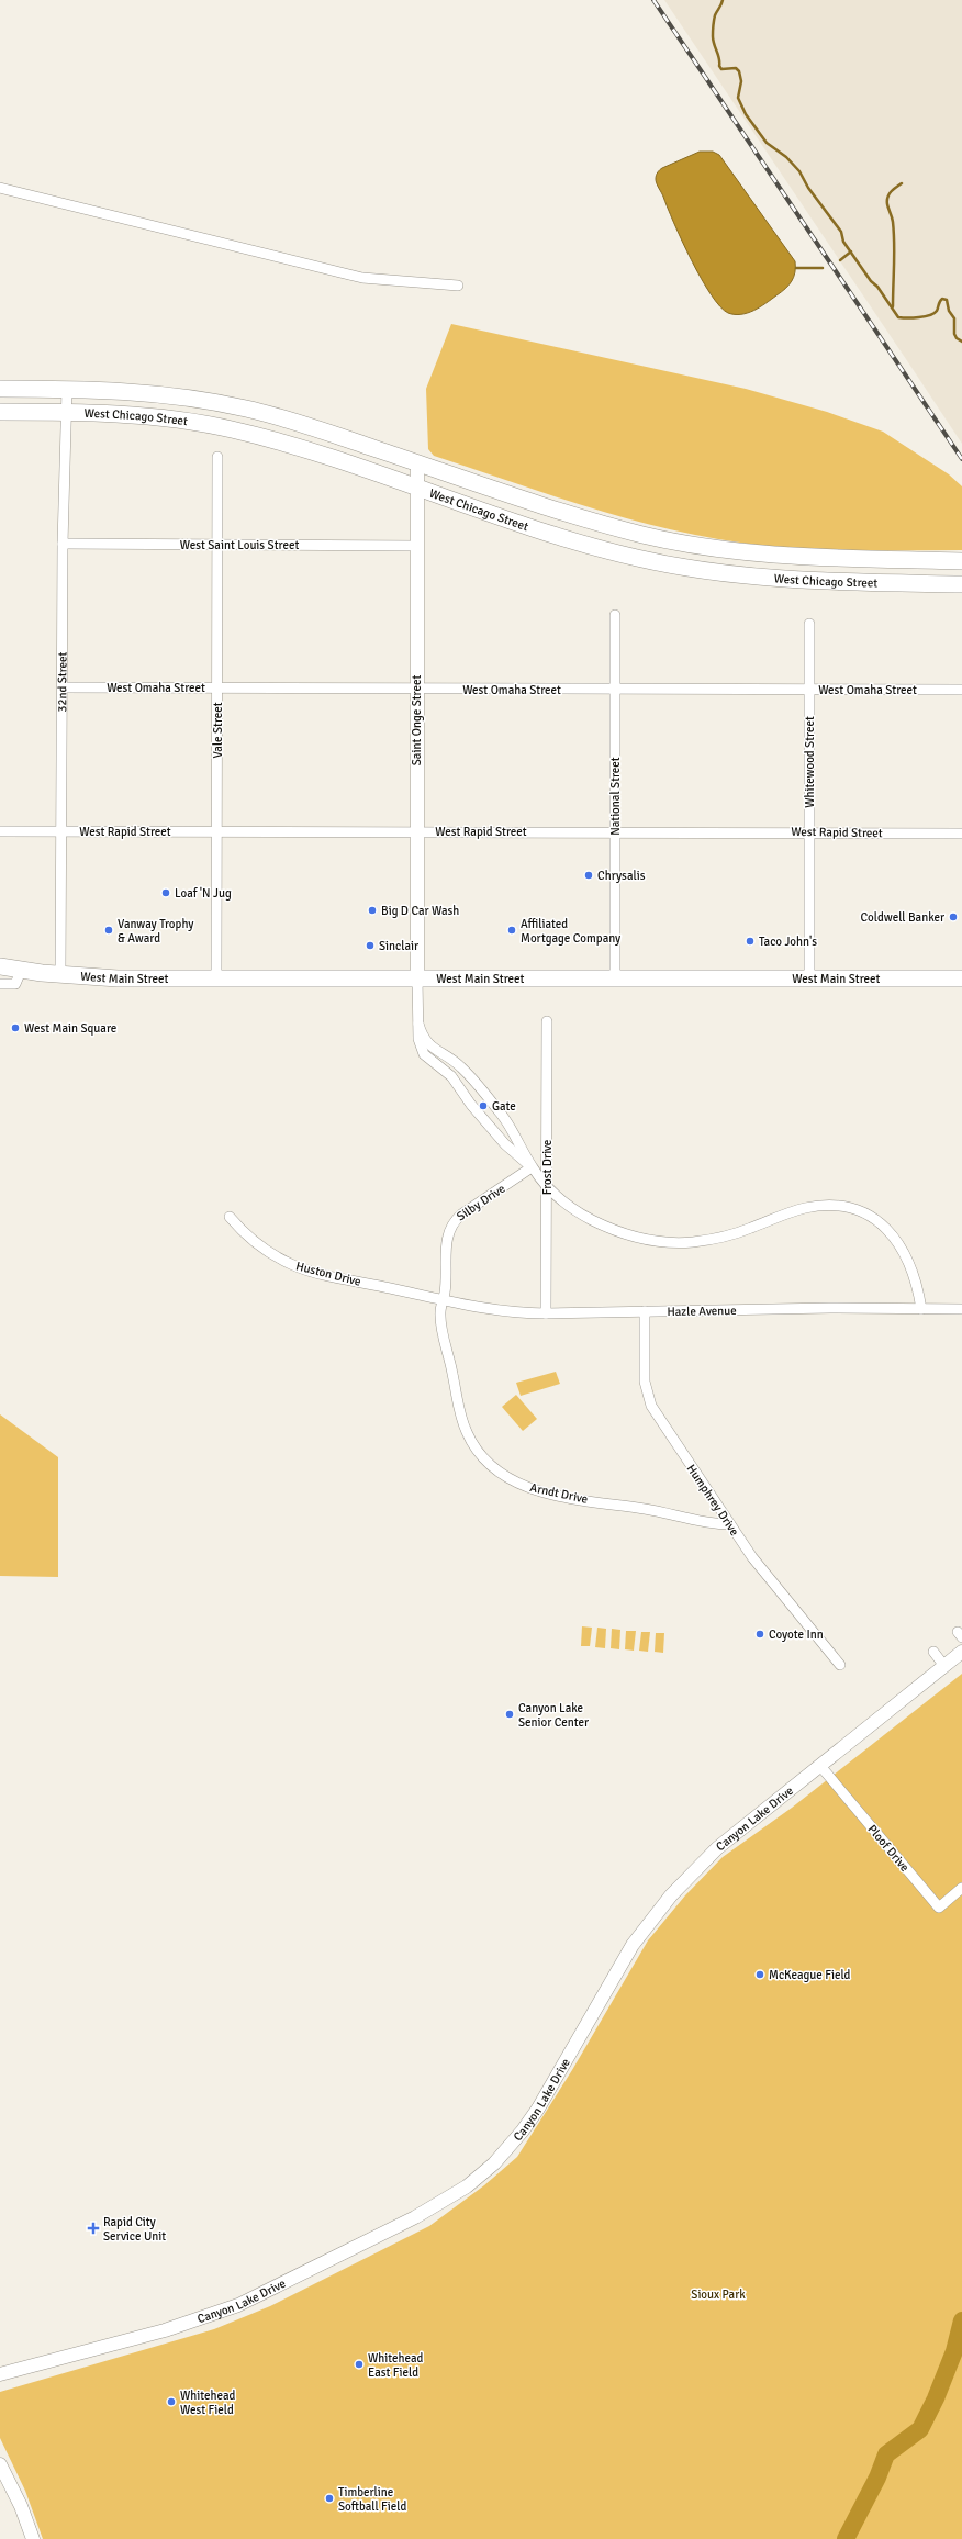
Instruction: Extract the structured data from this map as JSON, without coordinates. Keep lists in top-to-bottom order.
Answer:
{
  "streets": {
    "main road": ["West Chicago Street", "West Main Street"],
    "street": [
      "West Saint Louis Street",
      "32nd Street",
      "West Omaha Street",
      "Saint Onge Street",
      "Vale Street",
      "Whitewood Street",
      "National Street",
      "West Rapid Street",
      "Frost Drive",
      "Silby Drive",
      "Huston Drive",
      "Hazle Avenue",
      "Arndt Drive",
      "Humphrey Drive",
      "Canyon Lake Drive",
      "Ploof Drive"
    ]
  },
  "crossings": [
    ["West Chicago Street", "32nd Street"],
    ["West Chicago Street", "Saint Onge Street"],
    ["West Saint Louis Street", "32nd Street"],
    ["West Saint Louis Street", "Saint Onge Street"],
    ["West Saint Louis Street", "Vale Street"],
    ["32nd Street", "West Omaha Street"],
    ["32nd Street", "West Rapid Street"],
    ["32nd Street", "West Main Street"],
    ["West Omaha Street", "Saint Onge Street"],
    ["West Omaha Street", "Vale Street"],
    ["West Omaha Street", "Whitewood Street"],
    ["West Omaha Street", "National Street"],
    ["Saint Onge Street", "West Rapid Street"],
    ["Saint Onge Street", "West Main Street"],
    ["Vale Street", "West Rapid Street"],
    ["Vale Street", "West Main Street"],
    ["Whitewood Street", "West Rapid Street"],
    ["Whitewood Street", "West Main Street"],
    ["National Street", "West Rapid Street"],
    ["National Street", "West Main Street"],
    ["Frost Drive", "Hazle Avenue"],
    ["Silby Drive", "Huston Drive"],
    ["Silby Drive", "Hazle Avenue"],
    ["Silby Drive", "Arndt Drive"],
    ["Huston Drive", "Hazle Avenue"],
    ["Huston Drive", "Arndt Drive"],
    ["Hazle Avenue", "Arndt Drive"],
    ["Hazle Avenue", "Humphrey Drive"],
    ["Arndt Drive", "Humphrey Drive"],
    ["Canyon Lake Drive", "Ploof Drive"]
  ],
  "parks": ["Sioux Park"],
  "places": {
    "other": [
      "Chrysalis",
      "Loaf 'N Jug",
      "Big D Car Wash",
      "Coldwell Banker",
      "Vanway Trophy & Award",
      "Affiliated Mortgage Company",
      "Taco John's",
      "Sinclair",
      "West Main Square",
      "Gate",
      "Coyote Inn",
      "Canyon Lake Senior Center",
      "McKeague Field",
      "Whitehead East Field",
      "Whitehead West Field",
      "Timberline Softball Field"
    ],
    "health": ["Rapid City Service Unit"]
  }
}
